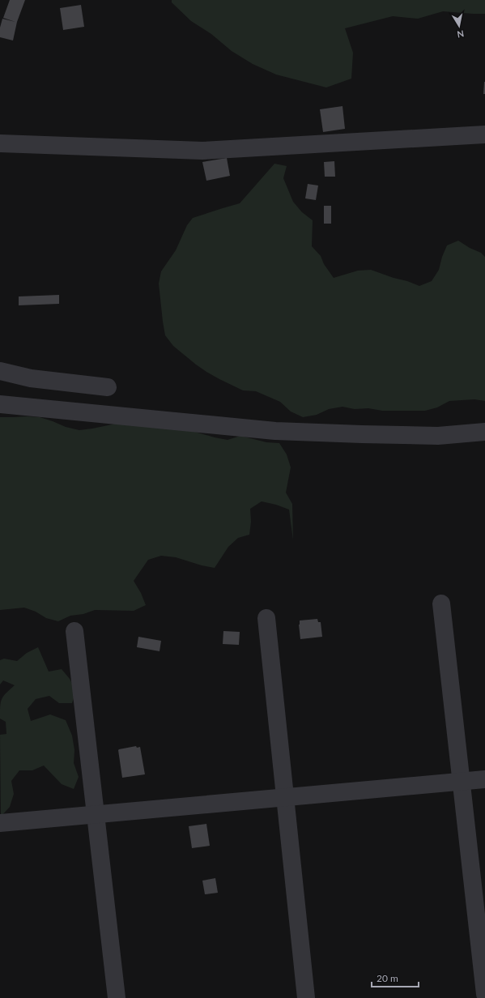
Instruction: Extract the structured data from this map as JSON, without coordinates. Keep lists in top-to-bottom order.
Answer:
{
  "scale_bar": "20 m",
  "north": "bottom"
}
